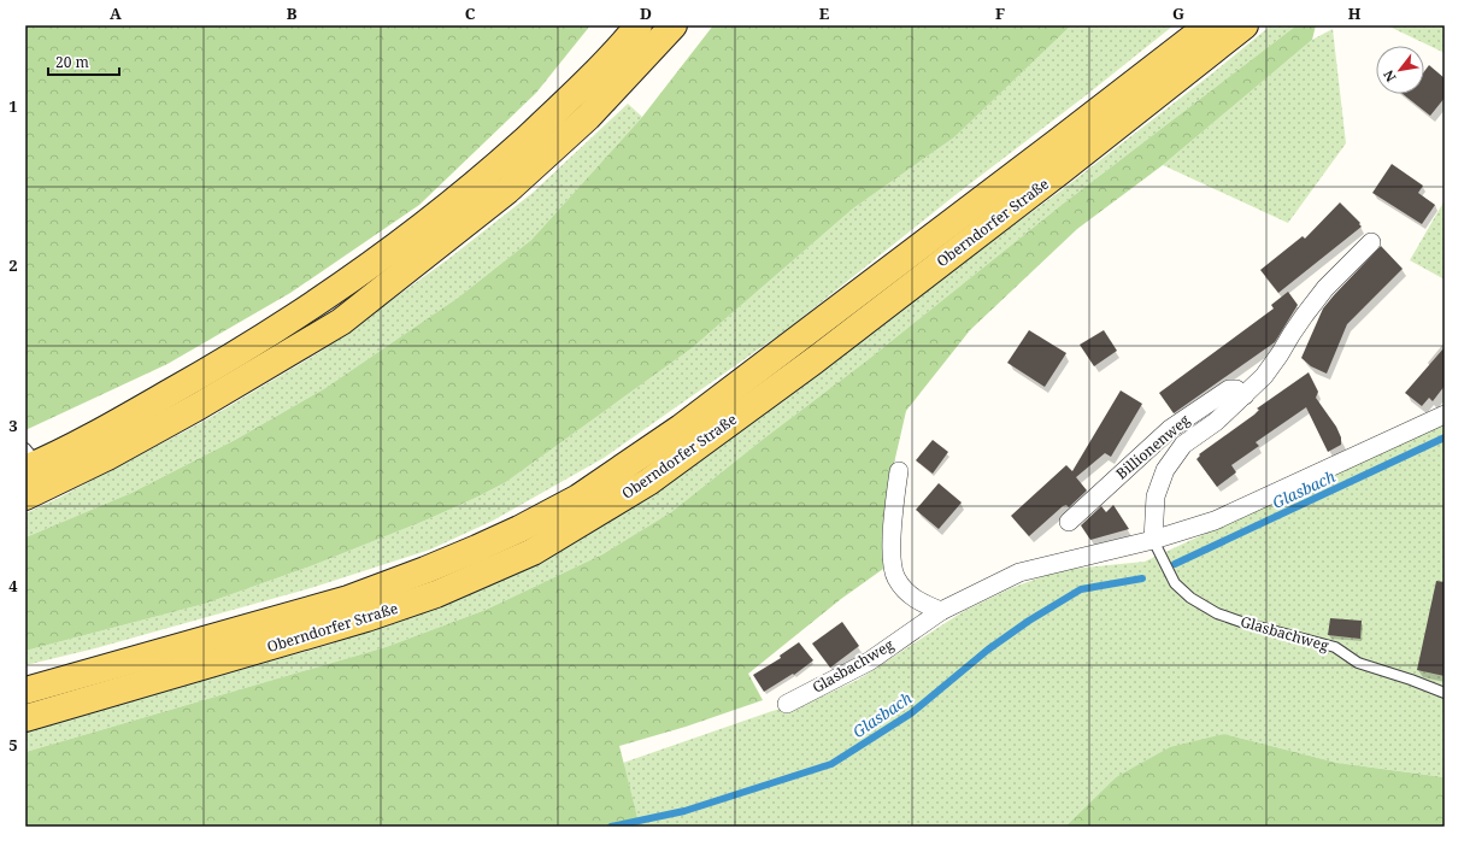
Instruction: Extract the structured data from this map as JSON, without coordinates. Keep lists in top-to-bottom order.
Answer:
{
  "streets": {
    "main road": ["Oberndorfer Straße"],
    "street": ["Billionenweg", "Glasbachweg"]
  },
  "crossings": [
    ["Billionenweg", "Glasbachweg"]
  ],
  "water": ["Glasbach"],
  "scale_bar": "20 m",
  "north": "bottom left",
  "grid": {
    "columns": [
      "A",
      "B",
      "C",
      "D",
      "E",
      "F",
      "G",
      "H"
    ],
    "rows": [
      "1",
      "2",
      "3",
      "4",
      "5"
    ]
  }
}
